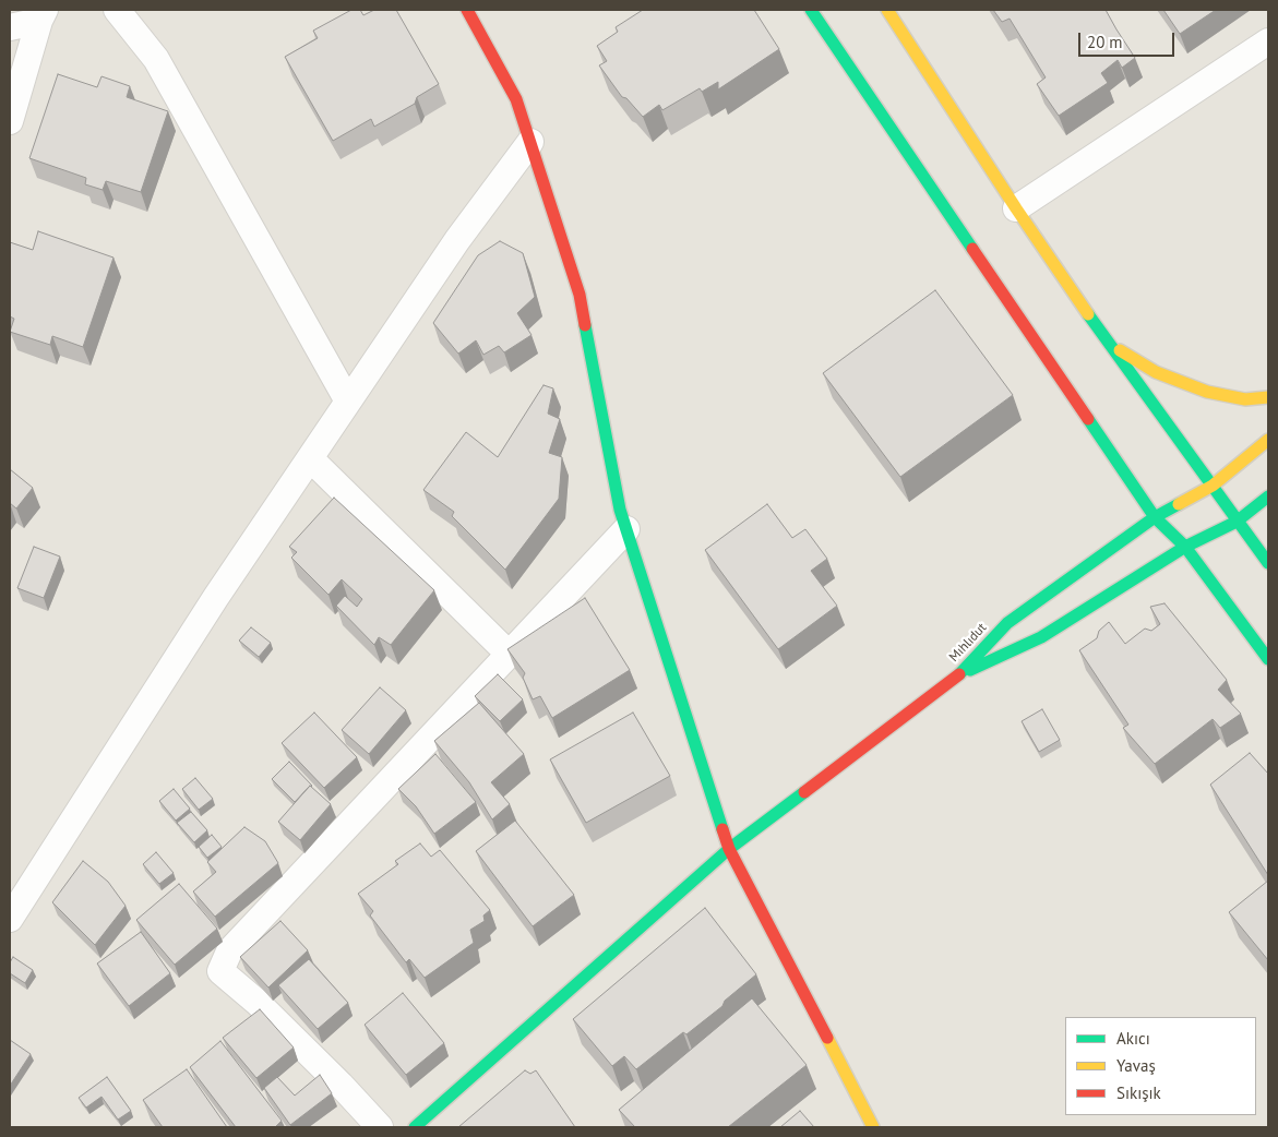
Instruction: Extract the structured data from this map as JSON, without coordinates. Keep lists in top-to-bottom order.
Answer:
{
  "streets": {
    "main road": ["Mıhlıdut"]
  },
  "legend": ["Akıcı", "Yavaş", "Sıkışık"],
  "scale_bar": "20 m"
}
